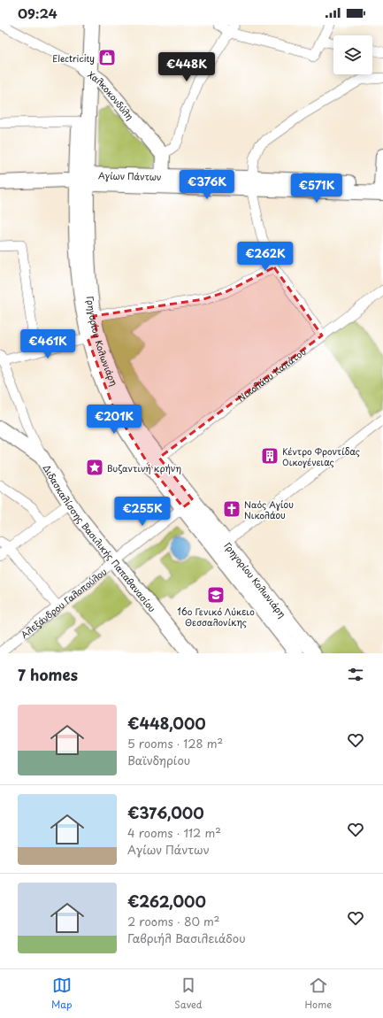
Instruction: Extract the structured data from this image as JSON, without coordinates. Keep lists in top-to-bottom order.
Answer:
{
  "streets": {
    "main road": [
      "Χαλκοκονδύλη",
      "Αγίων Πάντων",
      "Γρηγορίου Κολωνιάρη",
      "Διδασκαλίσσης Βασιλικής Παπαθανασίου"
    ],
    "street": ["Νικολάου Καπάτου", "Αλεξάνδρου Γαλοπούλου"]
  },
  "crossings": [
    ["Χαλκοκονδύλη", "Γρηγορίου Κολωνιάρη"],
    ["Αγίων Πάντων", "Γρηγορίου Κολωνιάρη"],
    ["Γρηγορίου Κολωνιάρη", "Νικολάου Καπάτου"],
    ["Γρηγορίου Κολωνιάρη", "Αλεξάνδρου Γαλοπούλου"],
    ["Διδασκαλίσσης Βασιλικής Παπαθανασίου", "Αλεξάνδρου Γαλοπούλου"]
  ],
  "places": {
    "shop": ["Electricity"],
    "building": ["Κέντρο Φροντίδας Οικογένειας"],
    "place": ["Βυζαντινή κρήνη"],
    "church": ["Ναός Αγίου Νικολάου"],
    "school or university": ["16ο Γενικό Λύκειο Θεσσαλονίκης"]
  },
  "page": {
    "status": "09:24",
    "price": [
      "€448K",
      "€376K",
      "€571K",
      "€262K",
      "€461K",
      "€201K",
      "€255K"
    ],
    "heading": "7 homes",
    "list": [
      {
        "name": "€448,000",
        "note": "5 rooms · 128 m² · Βαϊνδηρίου"
      },
      {
        "name": "€376,000",
        "note": "4 rooms · 112 m² · Αγίων Πάντων"
      },
      {
        "name": "€262,000",
        "note": "2 rooms · 80 m² · Γαβριήλ Βασιλειάδου"
      }
    ],
    "tabs": ["Map", "Saved", "Home"]
  }
}
